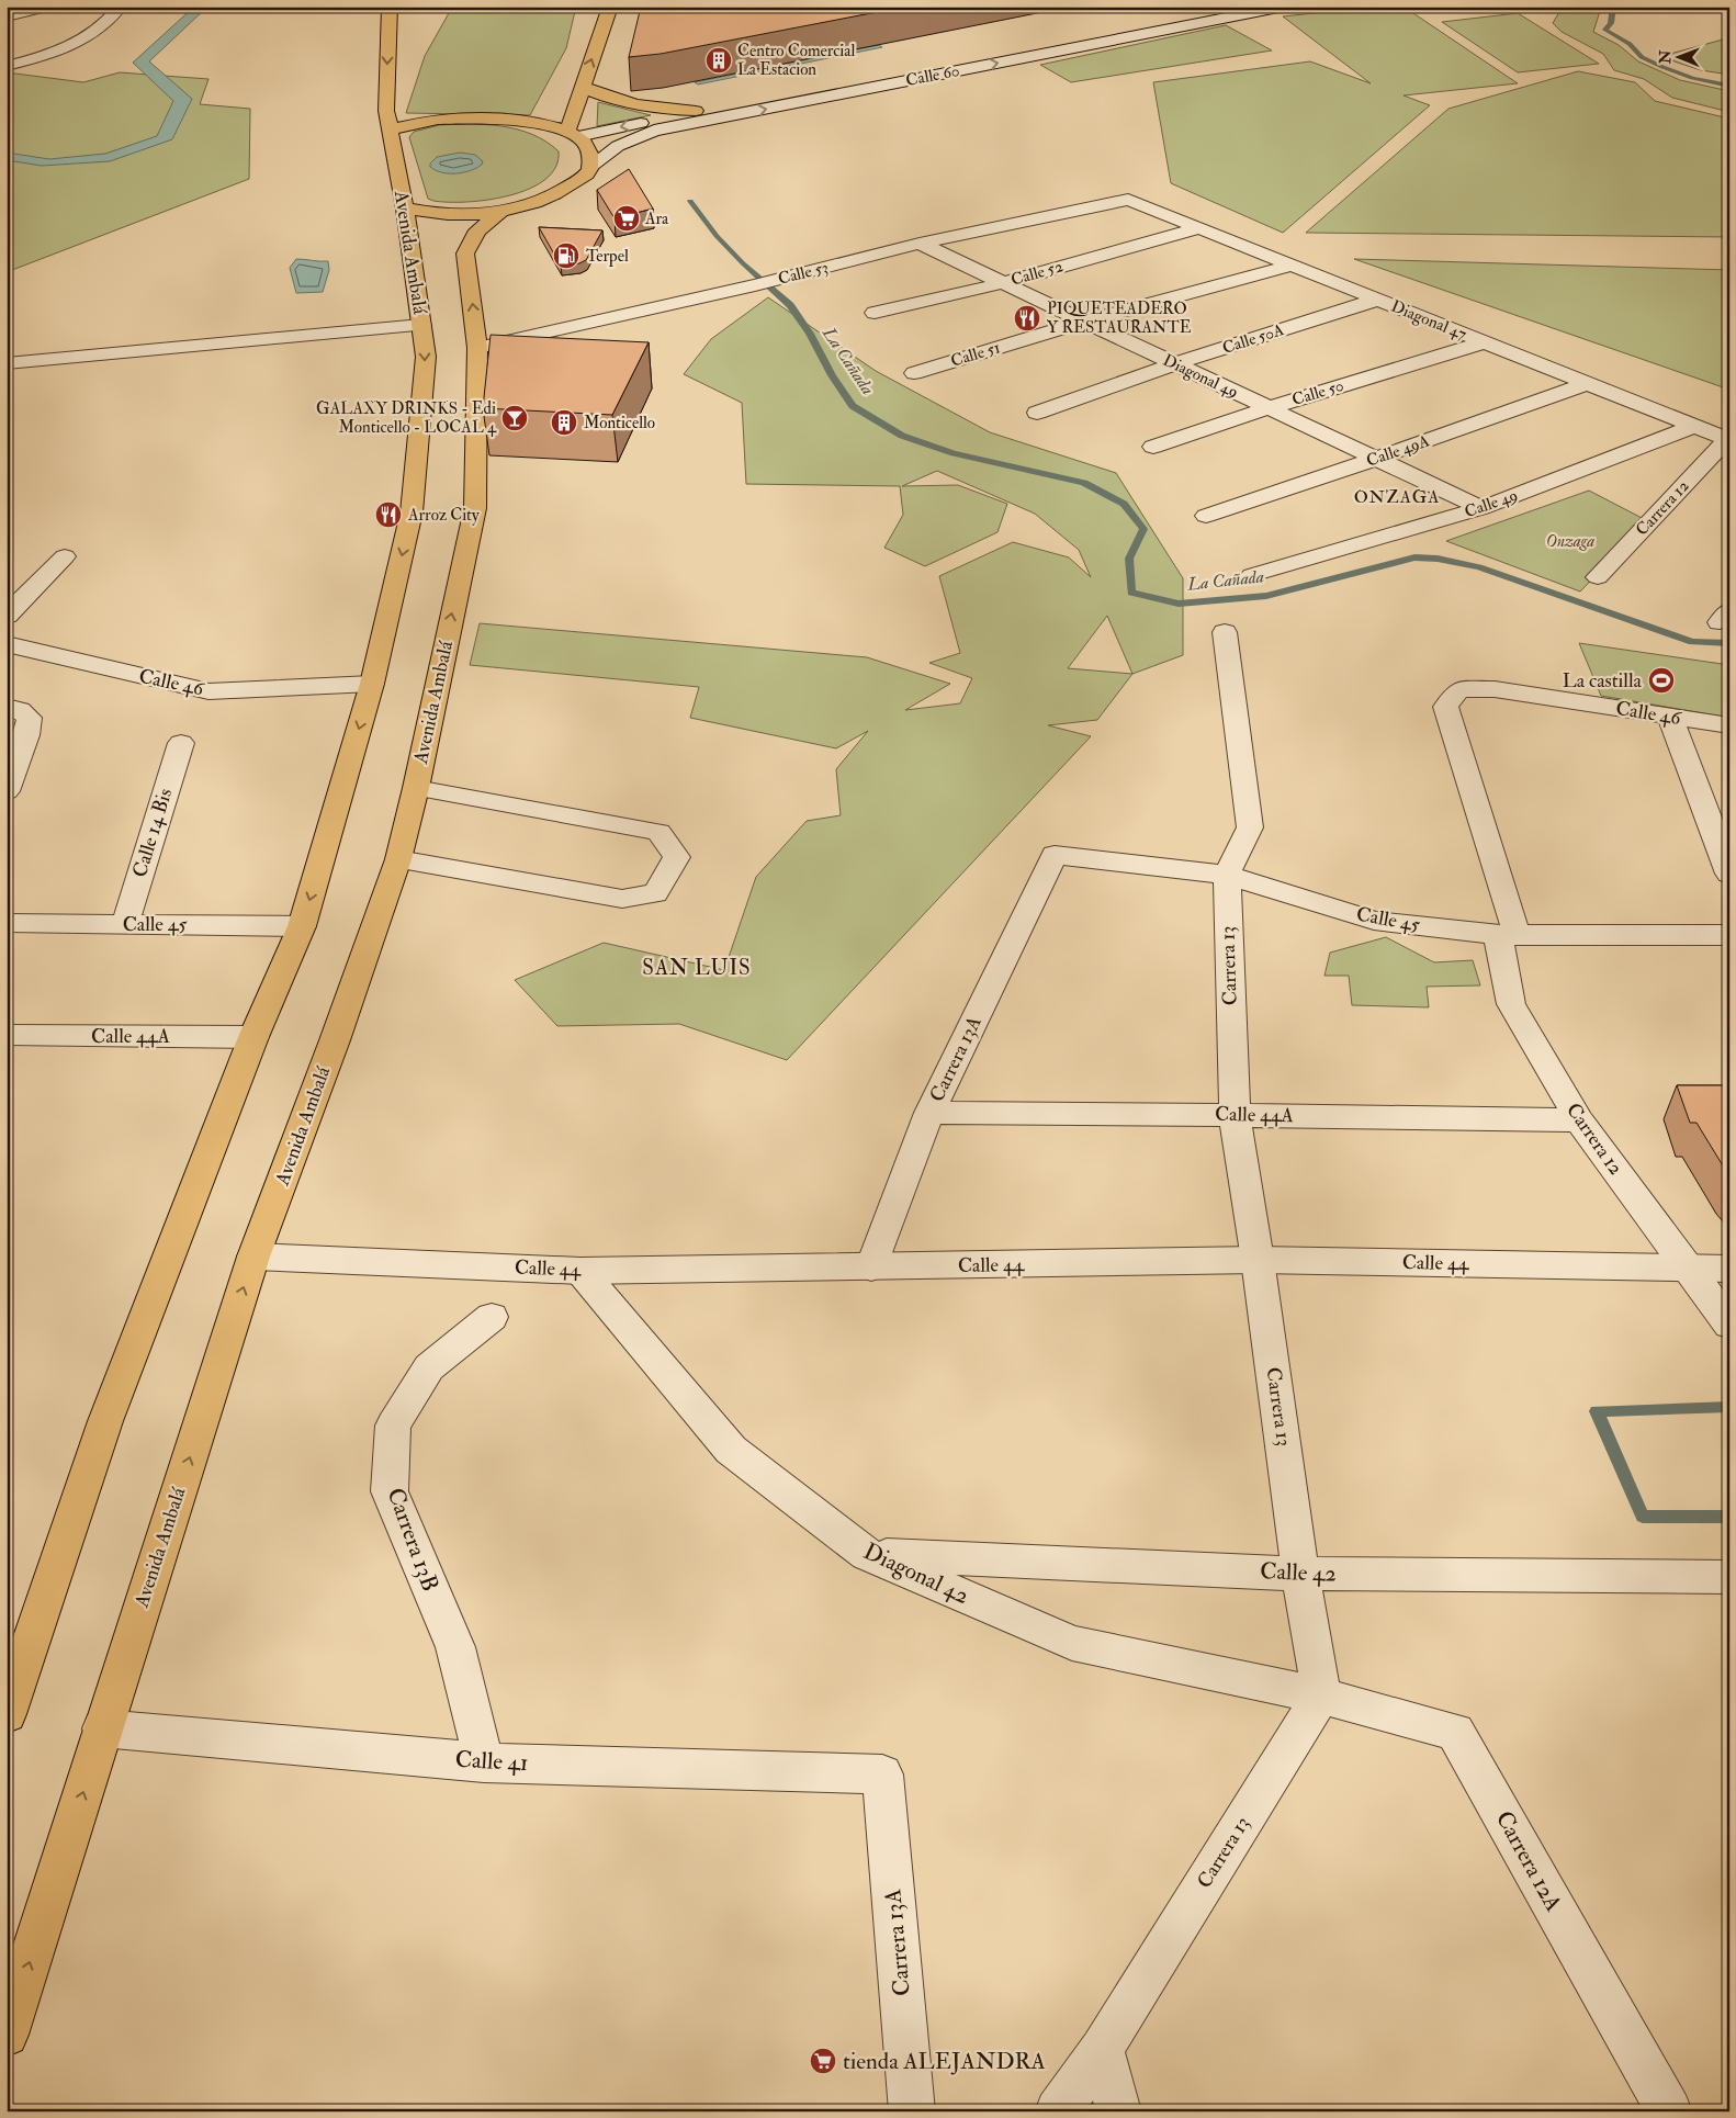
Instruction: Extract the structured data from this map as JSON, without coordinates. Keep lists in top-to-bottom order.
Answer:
{
  "streets": {
    "main road": ["Avenida Ambalá"],
    "street": [
      "Calle 60",
      "Calle 53",
      "Calle 52",
      "Diagonal 47",
      "Calle 50A",
      "Calle 51",
      "Diagonal 49",
      "Calle 50",
      "Calle 49A",
      "Calle 49",
      "Carrera 12",
      "Calle 46",
      "Calle 14 Bis",
      "Calle 45",
      "Carrera 13",
      "Calle 44A",
      "Carrera 13A",
      "Calle 44",
      "Carrera 13B",
      "Calle 42",
      "Diagonal 42",
      "Calle 41",
      "Carrera 12A"
    ]
  },
  "crossings": [
    ["Avenida Ambalá", "Calle 53"],
    ["Avenida Ambalá", "Calle 46"],
    ["Avenida Ambalá", "Calle 45"],
    ["Avenida Ambalá", "Calle 44A"],
    ["Avenida Ambalá", "Calle 44"],
    ["Avenida Ambalá", "Calle 41"],
    ["Calle 53", "Diagonal 47"],
    ["Calle 53", "Diagonal 49"],
    ["Calle 52", "Diagonal 47"],
    ["Calle 52", "Diagonal 49"],
    ["Diagonal 47", "Calle 50A"],
    ["Diagonal 47", "Calle 51"],
    ["Diagonal 47", "Calle 50"],
    ["Diagonal 47", "Calle 49A"],
    ["Diagonal 47", "Calle 49"],
    ["Diagonal 47", "Carrera 12"],
    ["Calle 50A", "Diagonal 49"],
    ["Calle 51", "Diagonal 49"],
    ["Diagonal 49", "Calle 50"],
    ["Diagonal 49", "Calle 49A"],
    ["Diagonal 49", "Calle 49"],
    ["Carrera 12", "Calle 46"],
    ["Carrera 12", "Calle 45"],
    ["Carrera 12", "Calle 44A"],
    ["Carrera 12", "Calle 44"],
    ["Calle 14 Bis", "Calle 45"],
    ["Calle 45", "Carrera 13"],
    ["Calle 45", "Carrera 13A"],
    ["Carrera 13", "Calle 44A"],
    ["Carrera 13", "Calle 44"],
    ["Carrera 13", "Calle 42"],
    ["Carrera 13", "Diagonal 42"],
    ["Carrera 13", "Carrera 12A"],
    ["Calle 44A", "Carrera 13A"],
    ["Carrera 13A", "Calle 44"],
    ["Carrera 13A", "Calle 41"],
    ["Calle 44", "Diagonal 42"],
    ["Carrera 13B", "Calle 41"],
    ["Calle 42", "Diagonal 42"],
    ["Diagonal 42", "Carrera 12A"]
  ],
  "districts": ["ONZAGA", "SAN LUIS"],
  "water": ["La Cañada"],
  "parks": ["Onzaga"],
  "places": {
    "building": ["Centro Comercial La Estacion", "Monticello"],
    "supermarket": ["Ara", "tienda ALEJANDRA"],
    "fuel station": ["Terpel"],
    "restaurant": ["PIQUETEADERO Y RESTAURANTE", "Arroz City"],
    "bar": ["GALAXY DRINKS - Edi Monticello - LOCAL 4"],
    "sports": ["La castilla"]
  },
  "north": "left"
}
